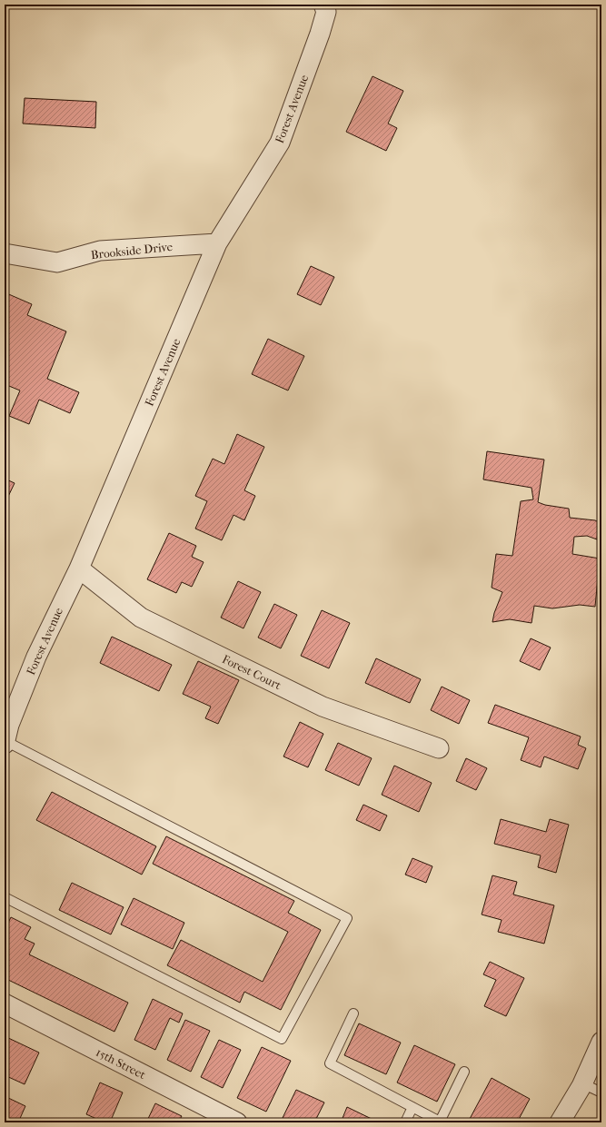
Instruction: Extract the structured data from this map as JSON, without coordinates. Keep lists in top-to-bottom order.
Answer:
{
  "streets": {
    "street": [
      "Forest Avenue",
      "Brookside Drive",
      "Forest Court",
      "15th Street"
    ]
  },
  "crossings": [
    ["Forest Avenue", "Brookside Drive"],
    ["Forest Avenue", "Forest Court"]
  ]
}
